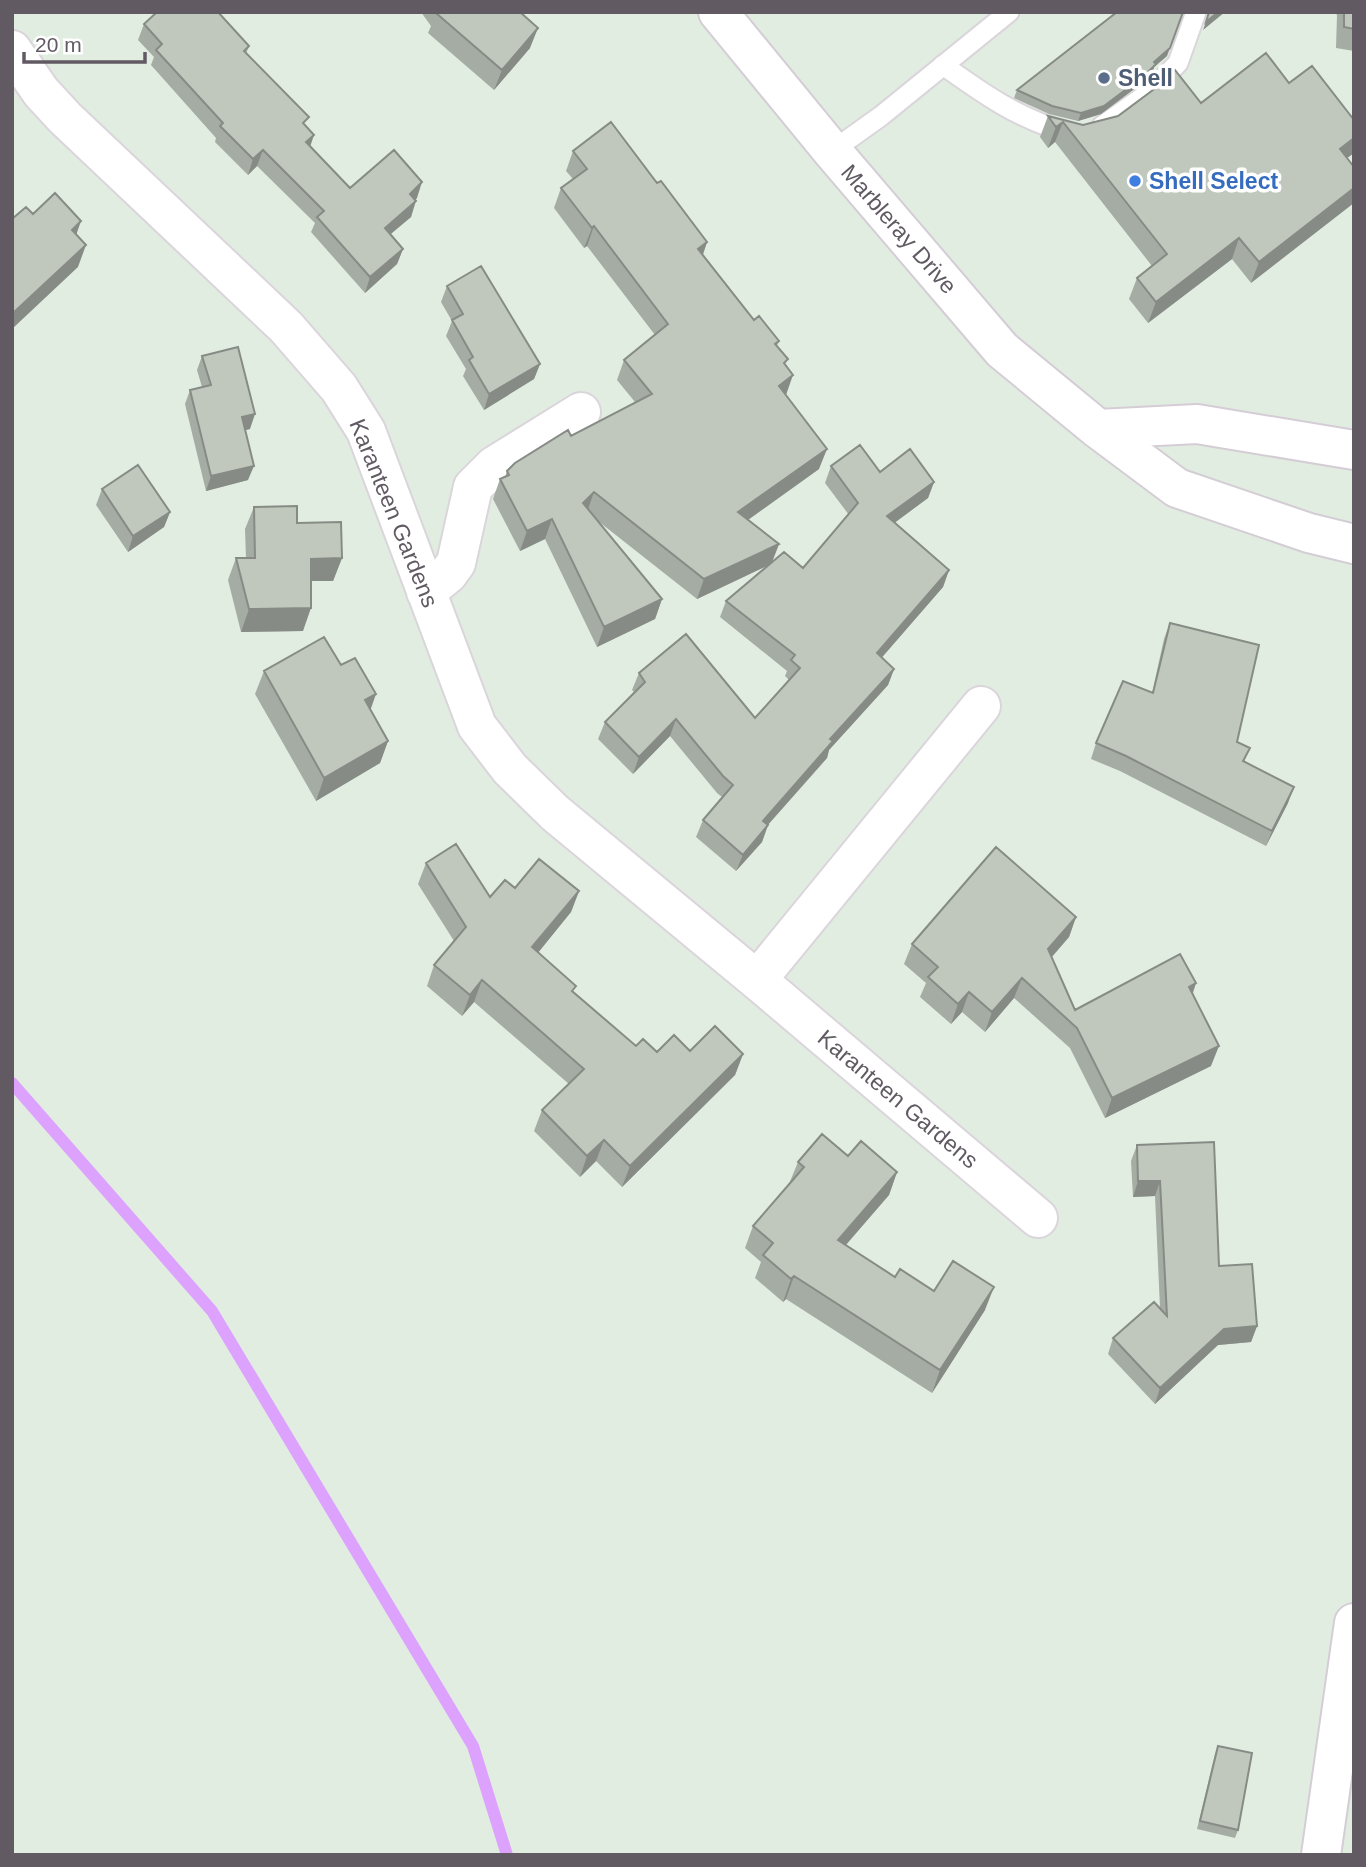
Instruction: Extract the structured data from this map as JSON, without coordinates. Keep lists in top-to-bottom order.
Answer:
{
  "streets": {
    "street": ["Marbleray Drive", "Karanteen Gardens"]
  },
  "places": ["Shell", "Shell Select"],
  "scale_bar": "20 m"
}
